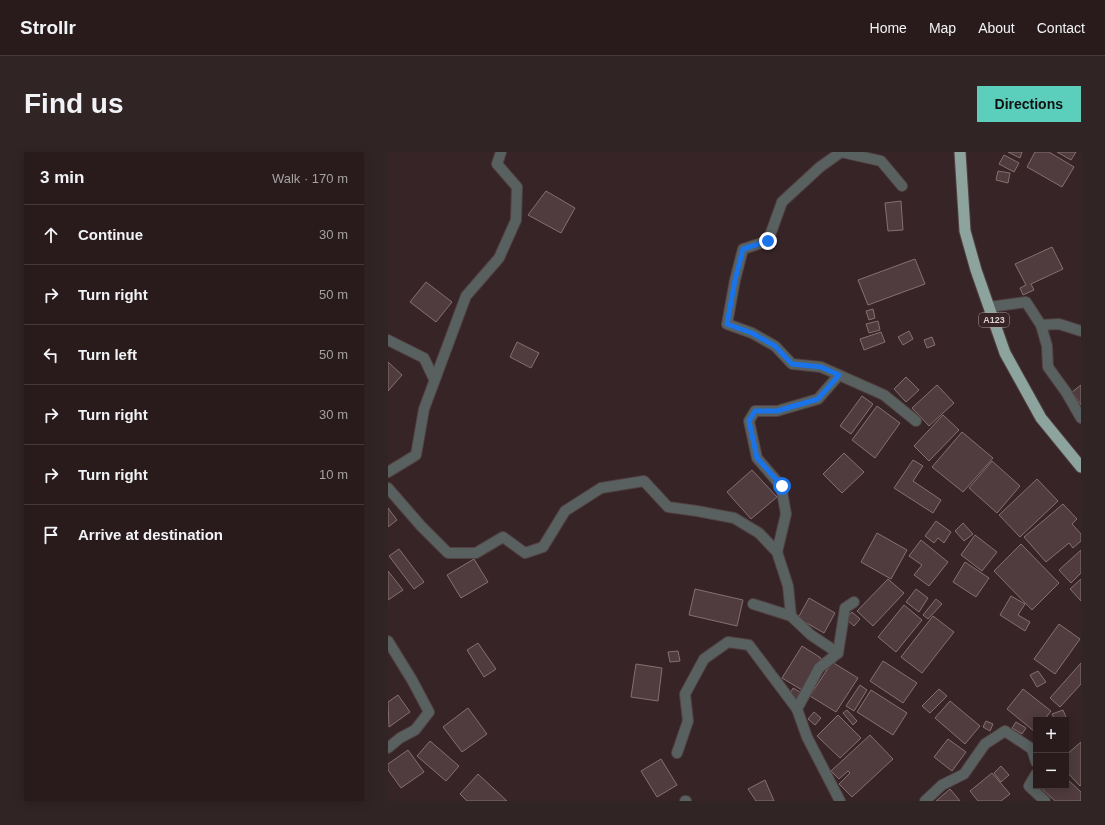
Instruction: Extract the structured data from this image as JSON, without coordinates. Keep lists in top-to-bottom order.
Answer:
{
  "streets": {
    "highway": ["A123"]
  },
  "page": {
    "header": "Strollr",
    "nav": [
      "Home",
      "Map",
      "About",
      "Contact"
    ],
    "buttons": "Directions",
    "title": "Find us",
    "heading": ["3 min", "Walk · 170 m"],
    "list": [
      ["Continue", "30 m"],
      ["Turn right", "50 m"],
      ["Turn left", "50 m"],
      ["Turn right", "30 m"],
      ["Turn right", "10 m"],
      "Arrive at destination"
    ],
    "map_buttons": ["+", "−"]
  }
}
